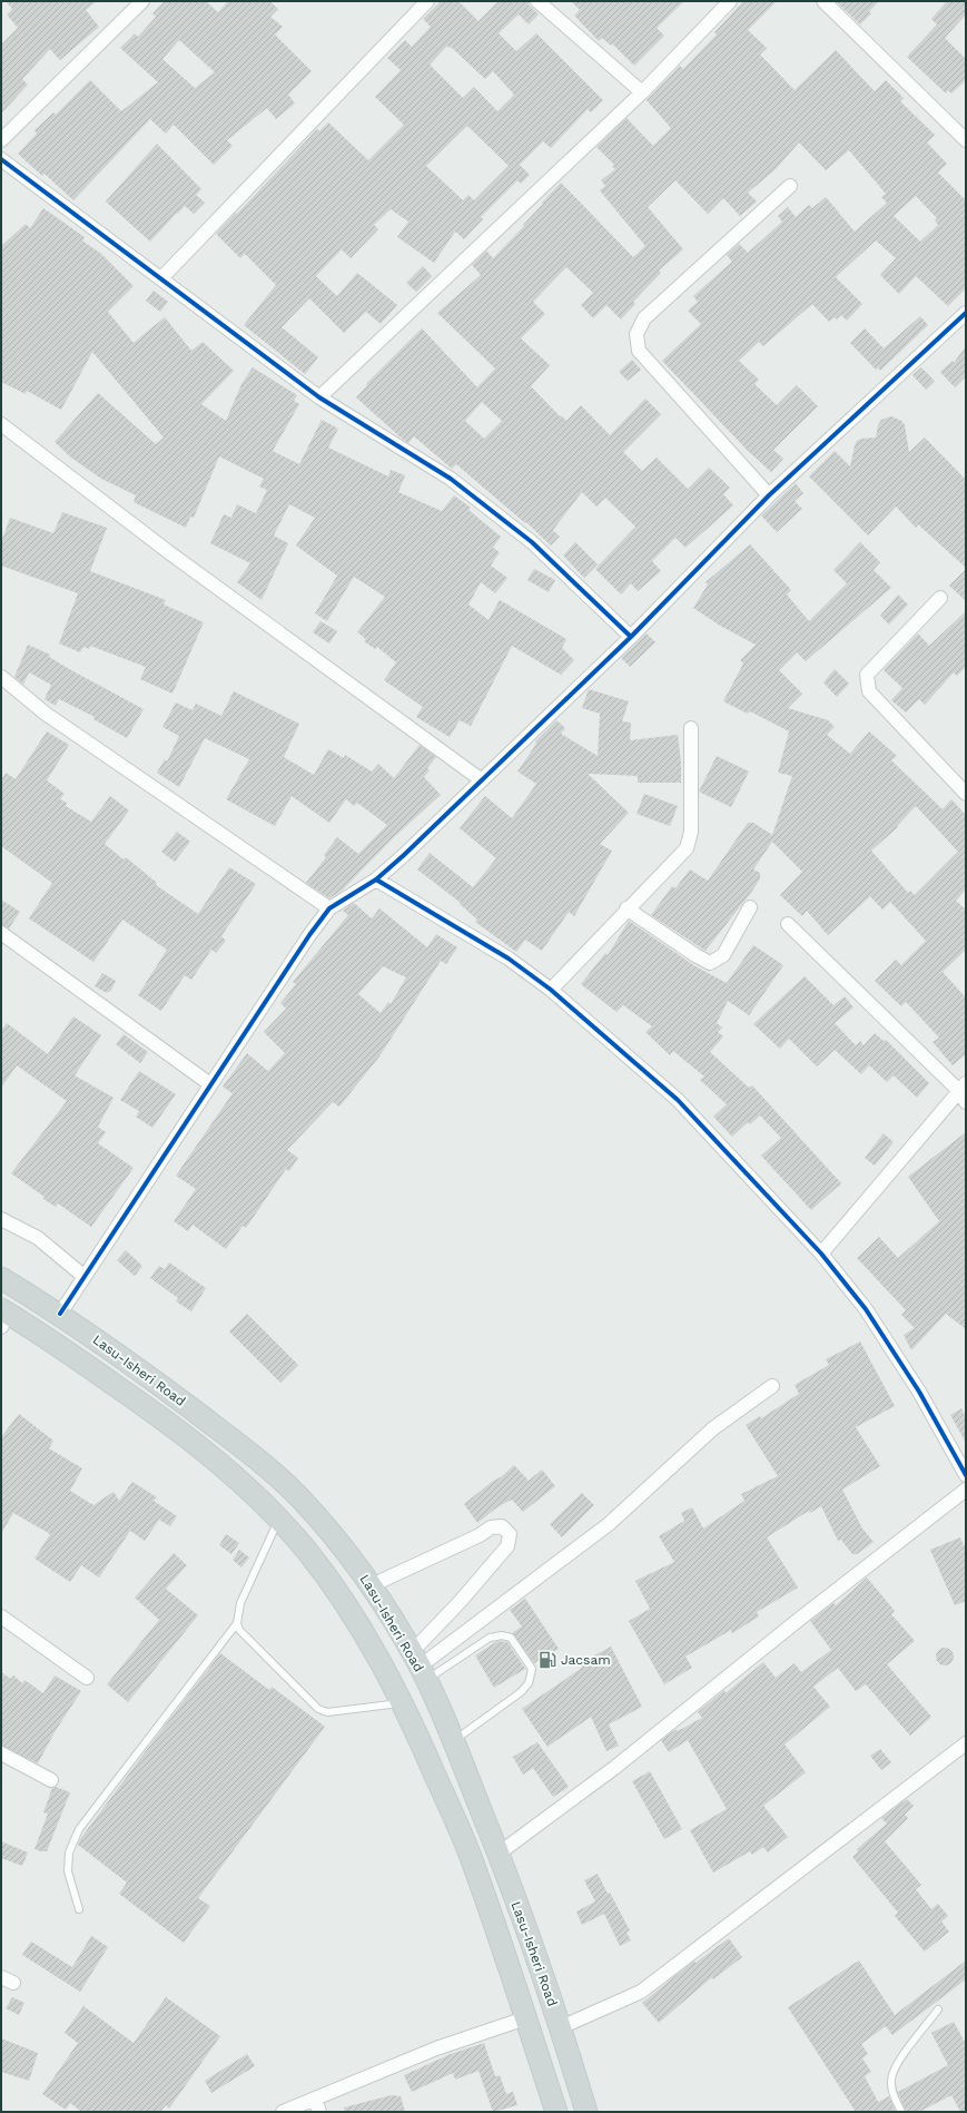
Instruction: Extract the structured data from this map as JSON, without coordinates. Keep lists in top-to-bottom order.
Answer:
{
  "streets": {
    "main road": ["Lasu-Isheri Road"]
  },
  "places": {
    "fuel station": ["Jacsam"]
  }
}
